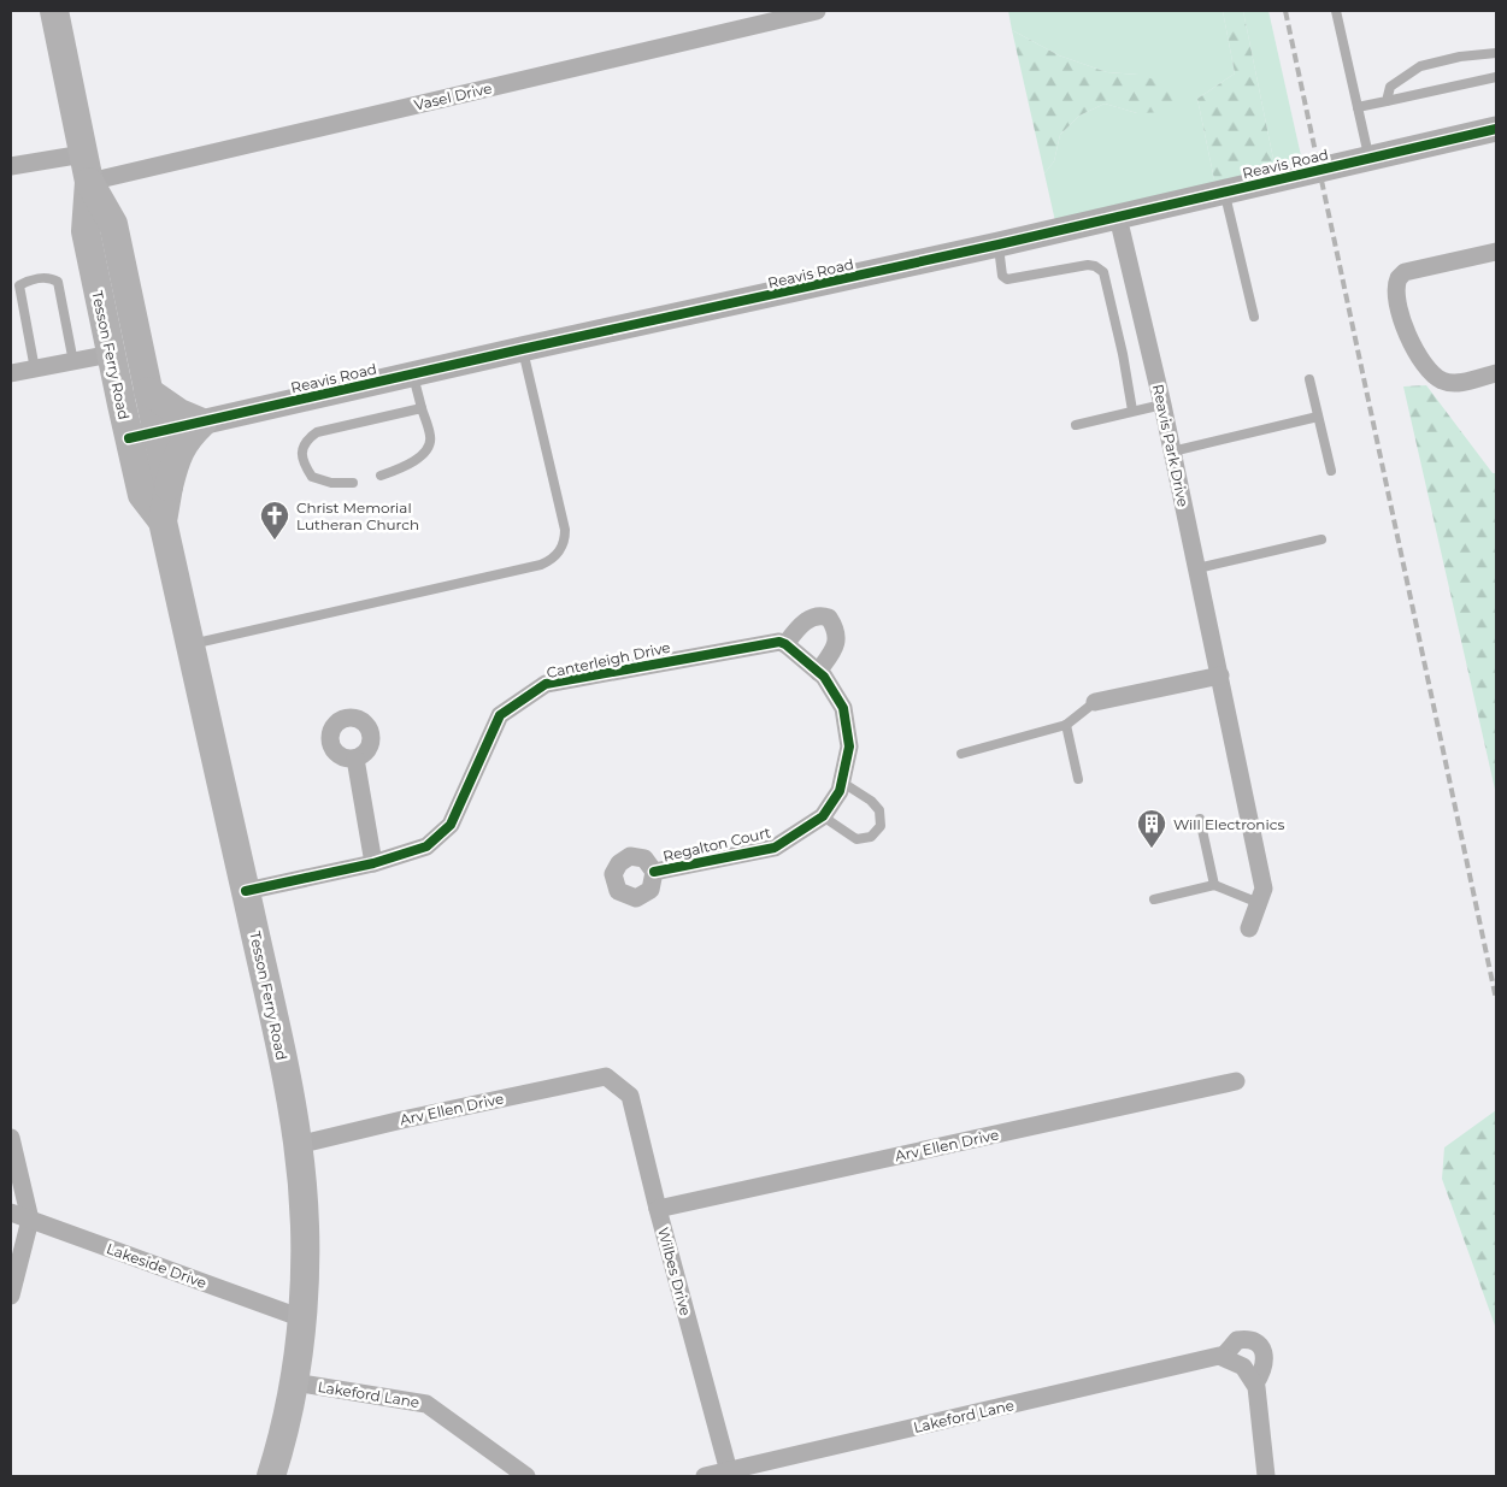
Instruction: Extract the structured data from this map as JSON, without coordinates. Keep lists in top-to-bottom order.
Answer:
{
  "streets": {
    "main road": ["Tesson Ferry Road"],
    "street": [
      "Vasel Drive",
      "Reavis Road",
      "Reavis Park Drive",
      "Canterleigh Drive",
      "Regalton Court",
      "Arv Ellen Drive",
      "Lakeside Drive",
      "Wilbes Drive",
      "Lakeford Lane"
    ]
  },
  "crossings": [
    ["Vasel Drive", "Tesson Ferry Road"],
    ["Reavis Road", "Tesson Ferry Road"],
    ["Reavis Road", "Reavis Park Drive"],
    ["Tesson Ferry Road", "Canterleigh Drive"],
    ["Tesson Ferry Road", "Arv Ellen Drive"],
    ["Tesson Ferry Road", "Lakeside Drive"],
    ["Tesson Ferry Road", "Lakeford Lane"],
    ["Canterleigh Drive", "Regalton Court"],
    ["Arv Ellen Drive", "Wilbes Drive"],
    ["Wilbes Drive", "Lakeford Lane"]
  ],
  "places": {
    "church": ["Christ Memorial Lutheran Church"],
    "building": ["Will Electronics"]
  }
}
